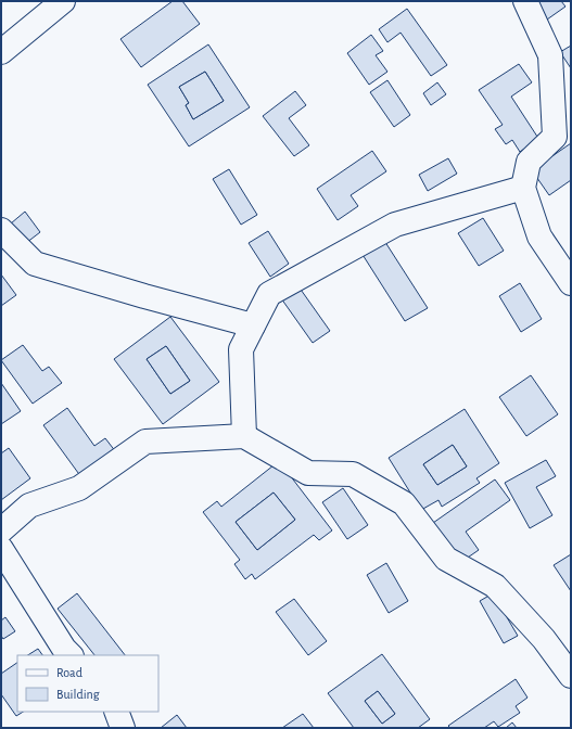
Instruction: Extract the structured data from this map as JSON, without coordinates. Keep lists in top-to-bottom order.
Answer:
{
  "legend": ["Road", "Building"]
}
